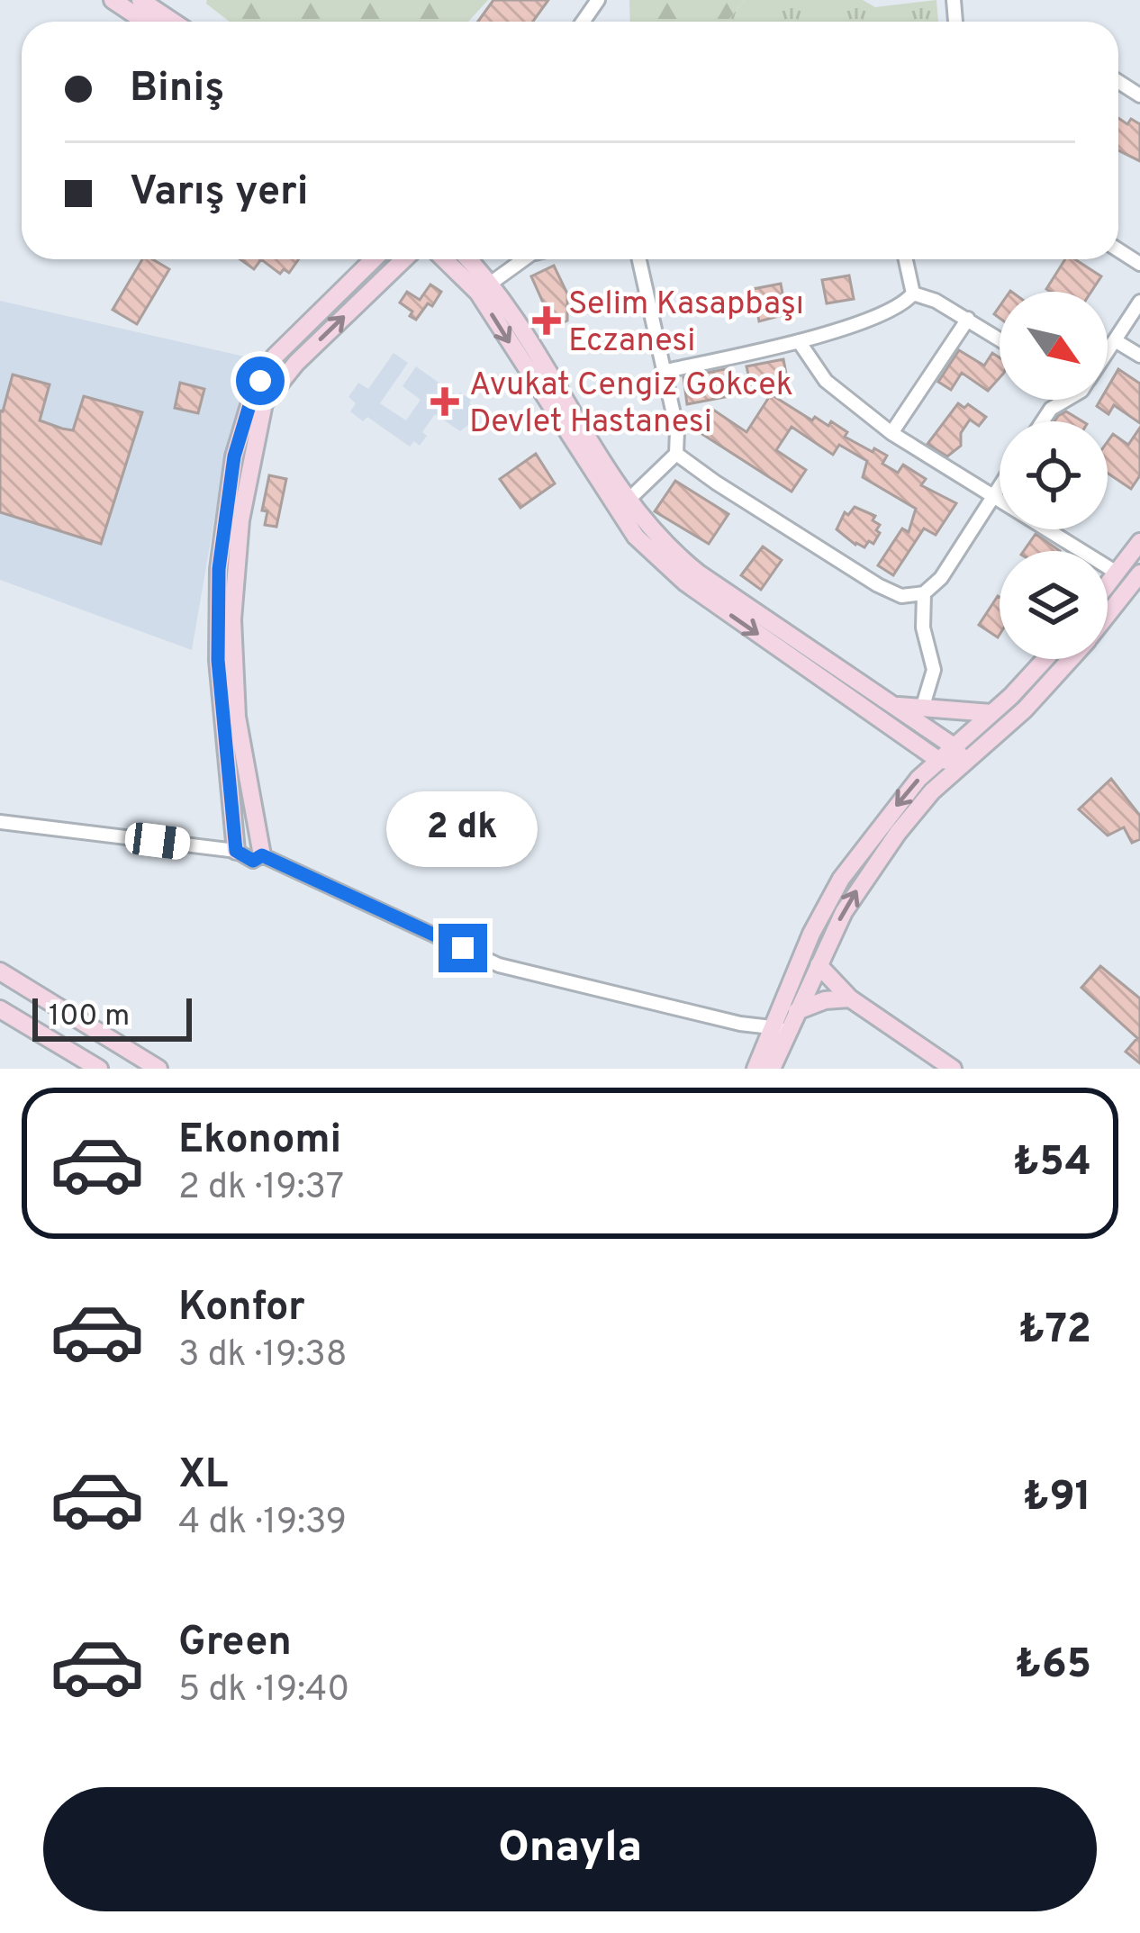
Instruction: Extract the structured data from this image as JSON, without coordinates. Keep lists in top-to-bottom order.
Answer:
{
  "places": {
    "health": ["Selim Kasapbaşı Eczanesi", "Avukat Cengiz Gokcek Devlet Hastanesi"]
  },
  "scale_bar": "100 m",
  "north": "bottom right",
  "page": {
    "banner": ["Biniş", "Varış yeri"],
    "bubble": "2 dk",
    "scale": "100 m",
    "list": [
      {
        "name": "Ekonomi",
        "note": "2 dk · 19:37",
        "value": "₺54"
      },
      {
        "name": "Konfor",
        "note": "3 dk · 19:38",
        "value": "₺72"
      },
      {
        "name": "XL",
        "note": "4 dk · 19:39",
        "value": "₺91"
      },
      {
        "name": "Green",
        "note": "5 dk · 19:40",
        "value": "₺65"
      }
    ],
    "buttons": "Onayla"
  }
}
